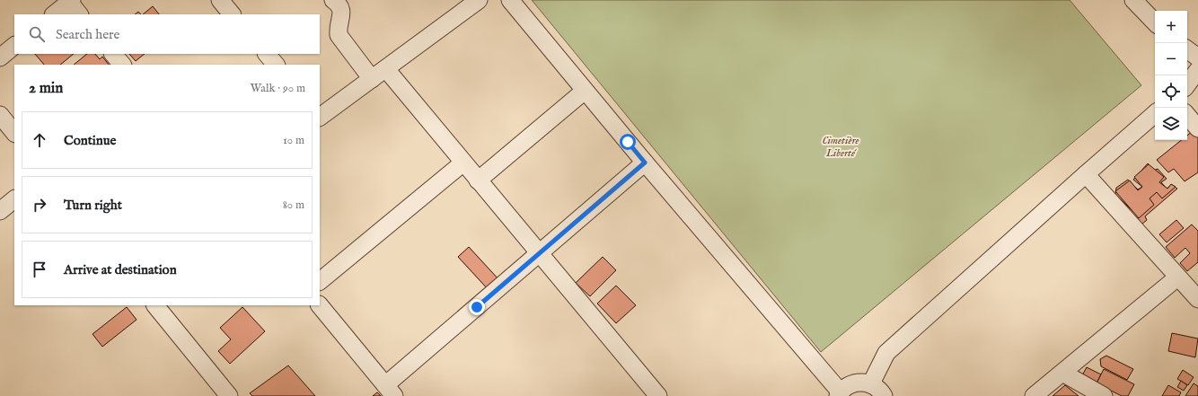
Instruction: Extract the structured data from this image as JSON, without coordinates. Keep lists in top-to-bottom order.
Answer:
{
  "parks": ["Cimetière Liberté"],
  "page": {
    "map_buttons": ["+", "−"],
    "search": "Search here",
    "heading": ["2 min", "Walk · 90 m"],
    "list": [
      ["Continue", "10 m"],
      ["Turn right", "80 m"],
      "Arrive at destination"
    ]
  }
}
